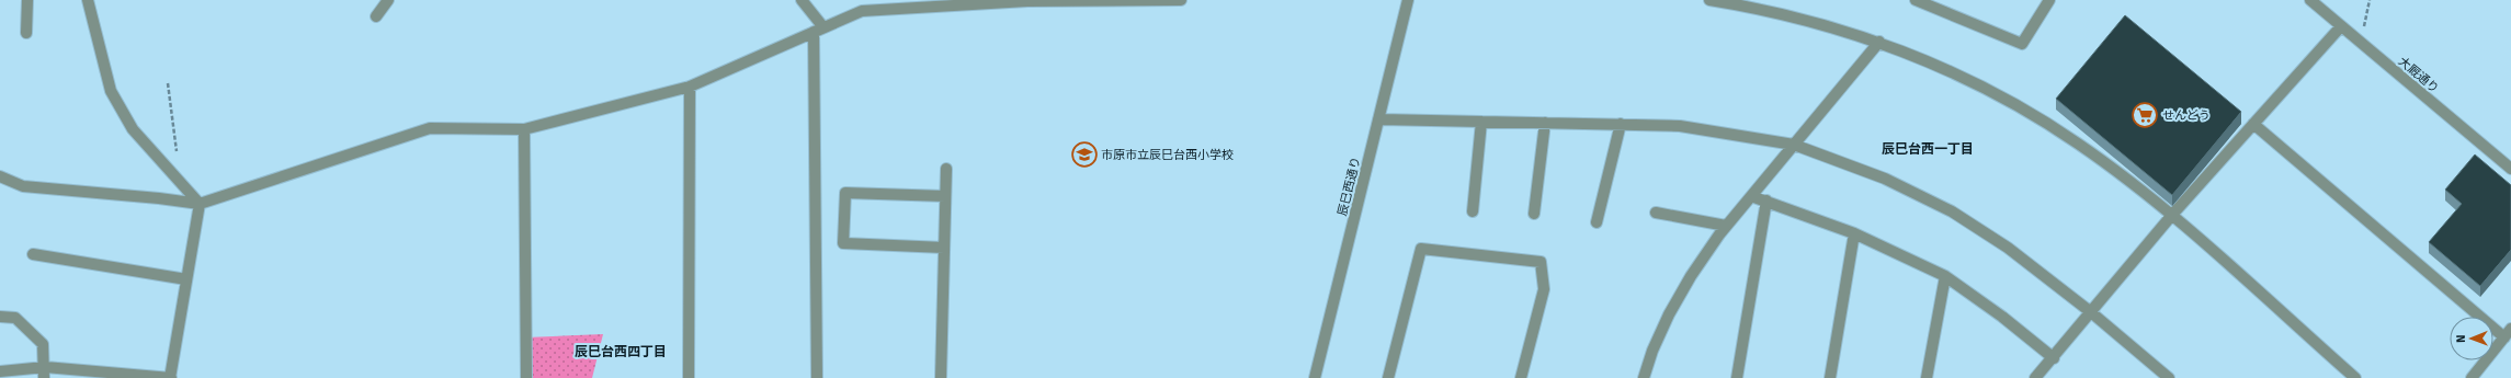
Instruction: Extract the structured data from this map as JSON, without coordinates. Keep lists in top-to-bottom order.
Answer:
{
  "streets": {
    "street": ["大厩通り", "辰巳西通り"]
  },
  "districts": ["辰巳台西一丁目", "辰巳台西四丁目"],
  "places": {
    "supermarket": ["せんどう"],
    "school or university": ["市原市立辰巳台西小学校"]
  },
  "north": "left"
}
